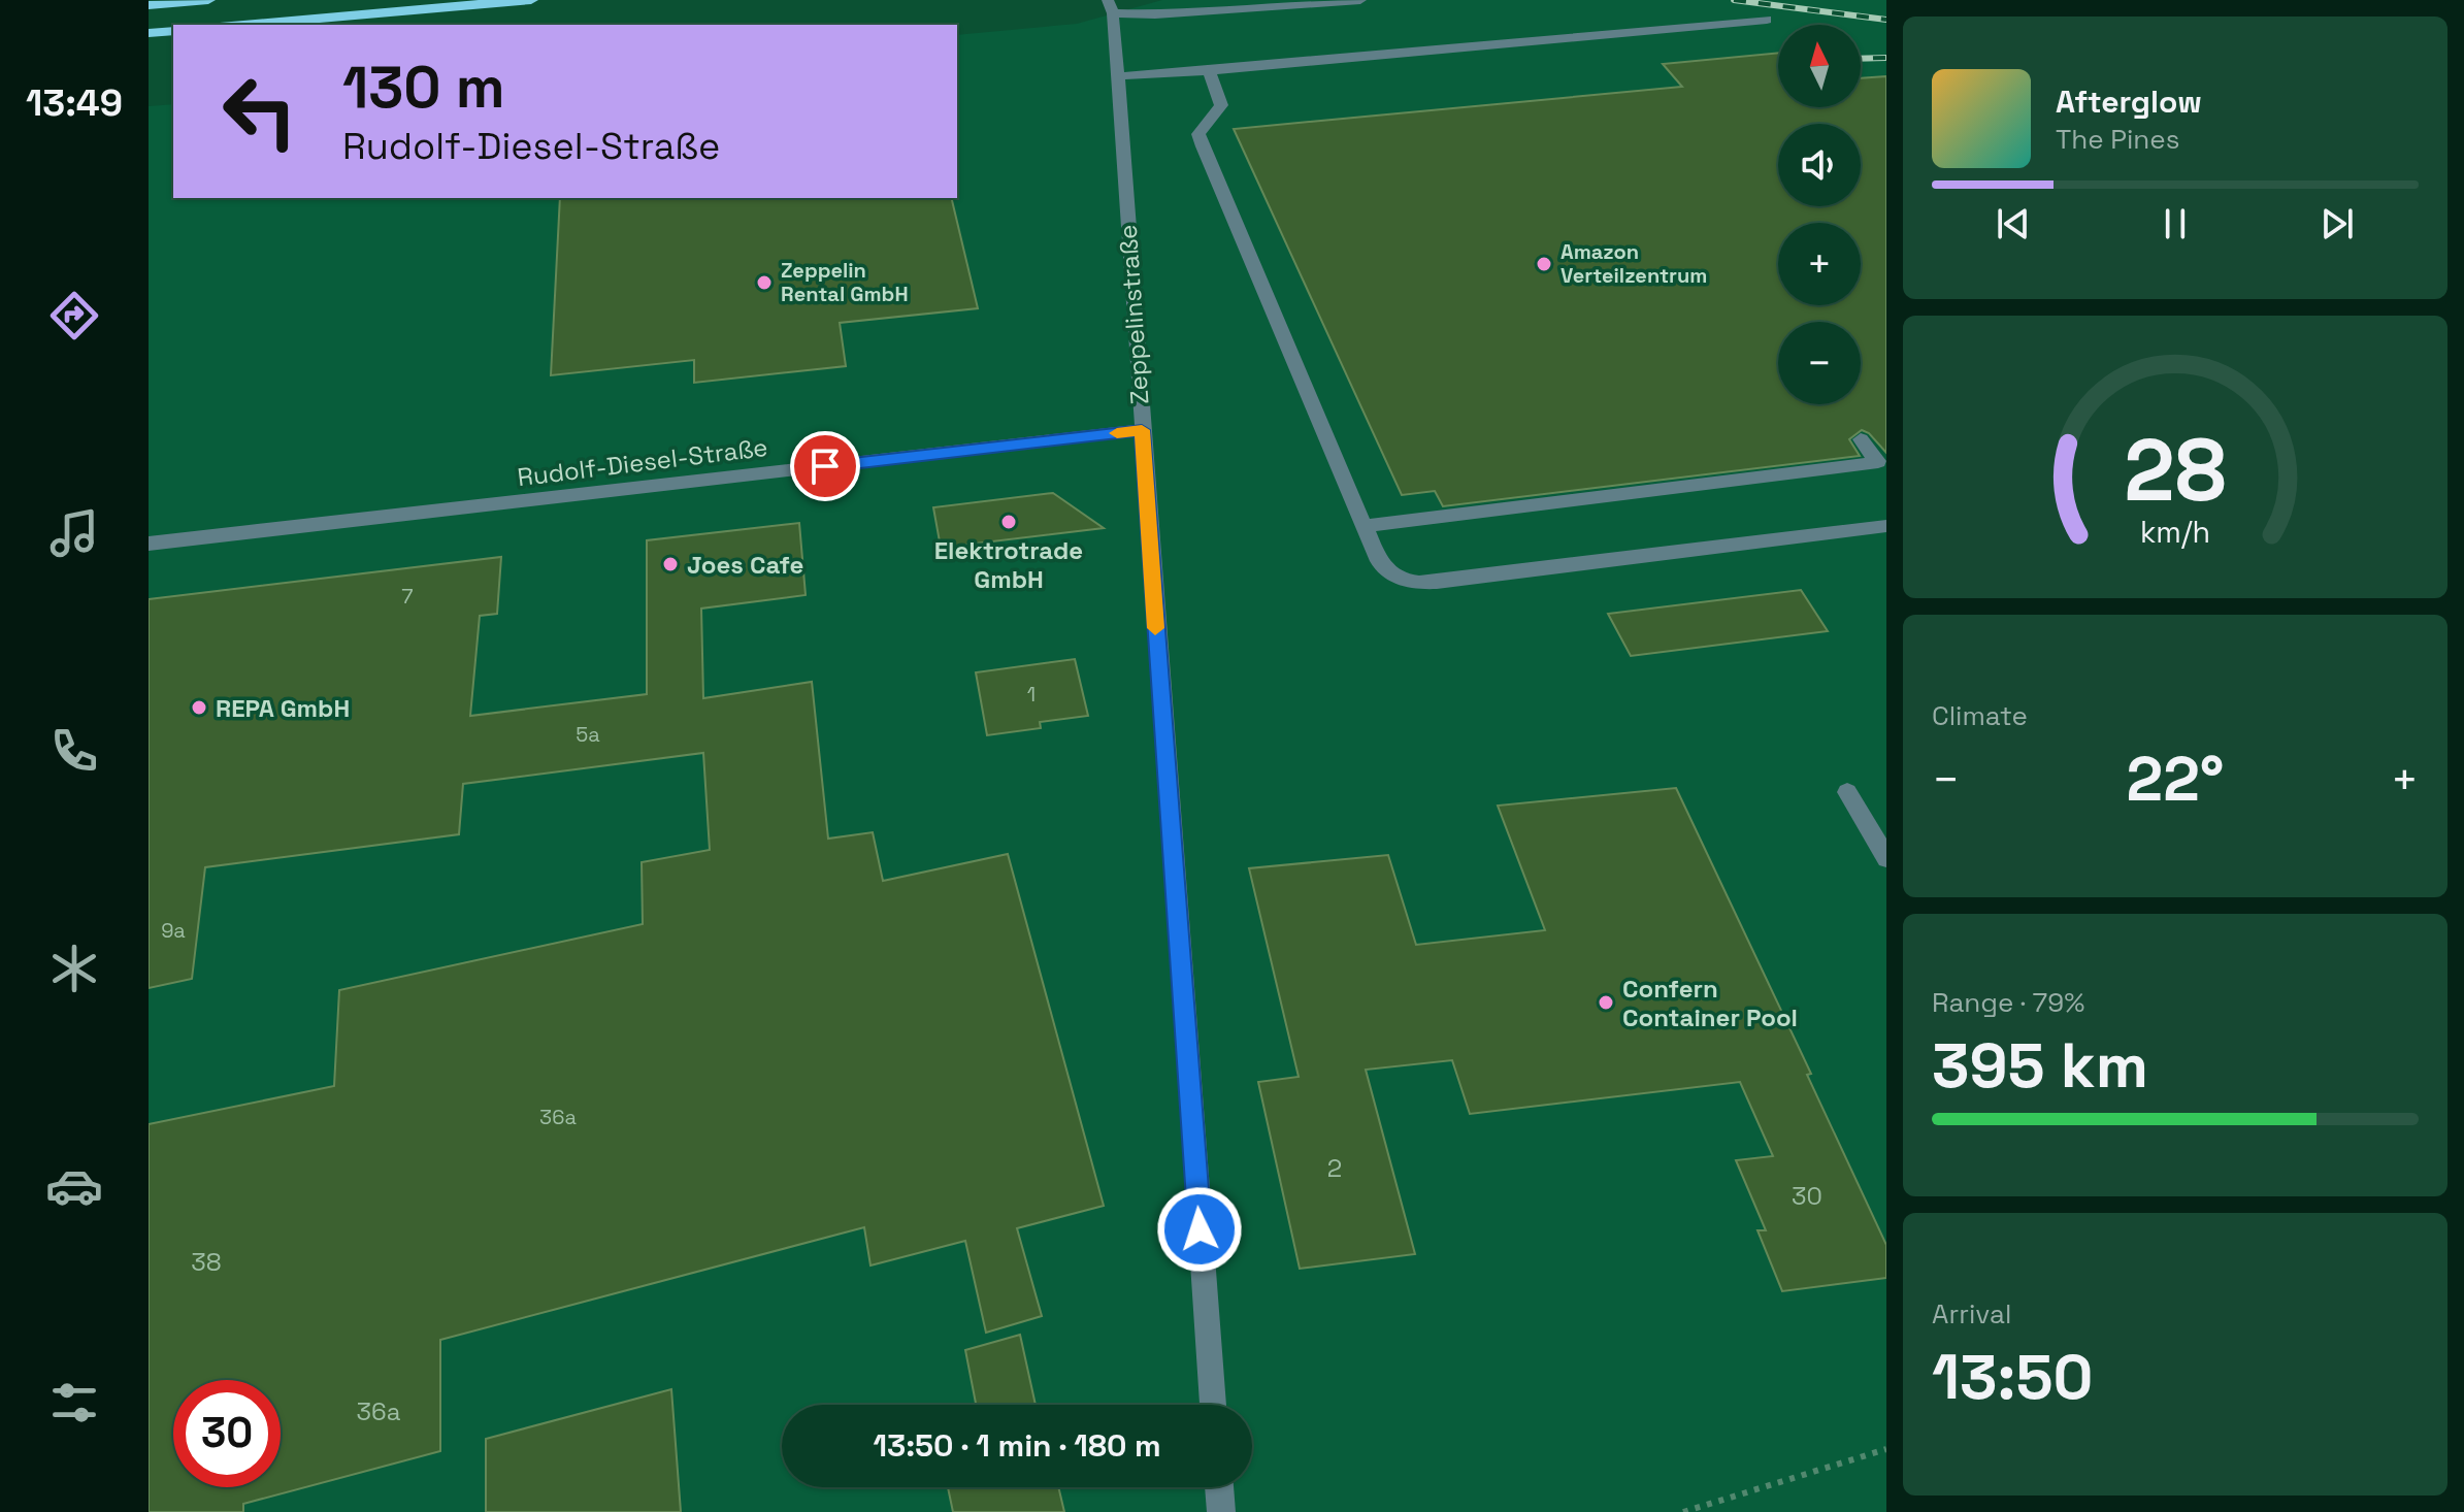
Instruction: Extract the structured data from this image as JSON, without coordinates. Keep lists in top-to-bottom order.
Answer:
{
  "streets": {
    "street": ["Zeppelinstraße", "Rudolf-Diesel-Straße"]
  },
  "crossings": [
    ["Zeppelinstraße", "Rudolf-Diesel-Straße"]
  ],
  "places": [
    "Amazon Verteilzentrum",
    "Zeppelin Rental GmbH",
    "Elektrotrade GmbH",
    "Joes Cafe",
    "REPA GmbH",
    "Confern Container Pool"
  ],
  "house_numbers": [
    "7",
    "1",
    "5a",
    "9a",
    "36a",
    "2",
    "30",
    "38",
    "36a"
  ],
  "north": "top",
  "page": {
    "tabs": "13:49",
    "map_buttons": ["+", "−"],
    "turn": ["130 m", "Rudolf-Diesel-Straße"],
    "song": ["Afterglow", "The Pines"],
    "tile": [
      "Climate",
      ["Range · 79%", "395 km"],
      ["Arrival", "13:50"]
    ],
    "heat": ["−", "22°", "+"],
    "limit": "30",
    "trip": "13:50 · 1 min · 180 m",
    "gauge": ["28", "km/h"]
  }
}
